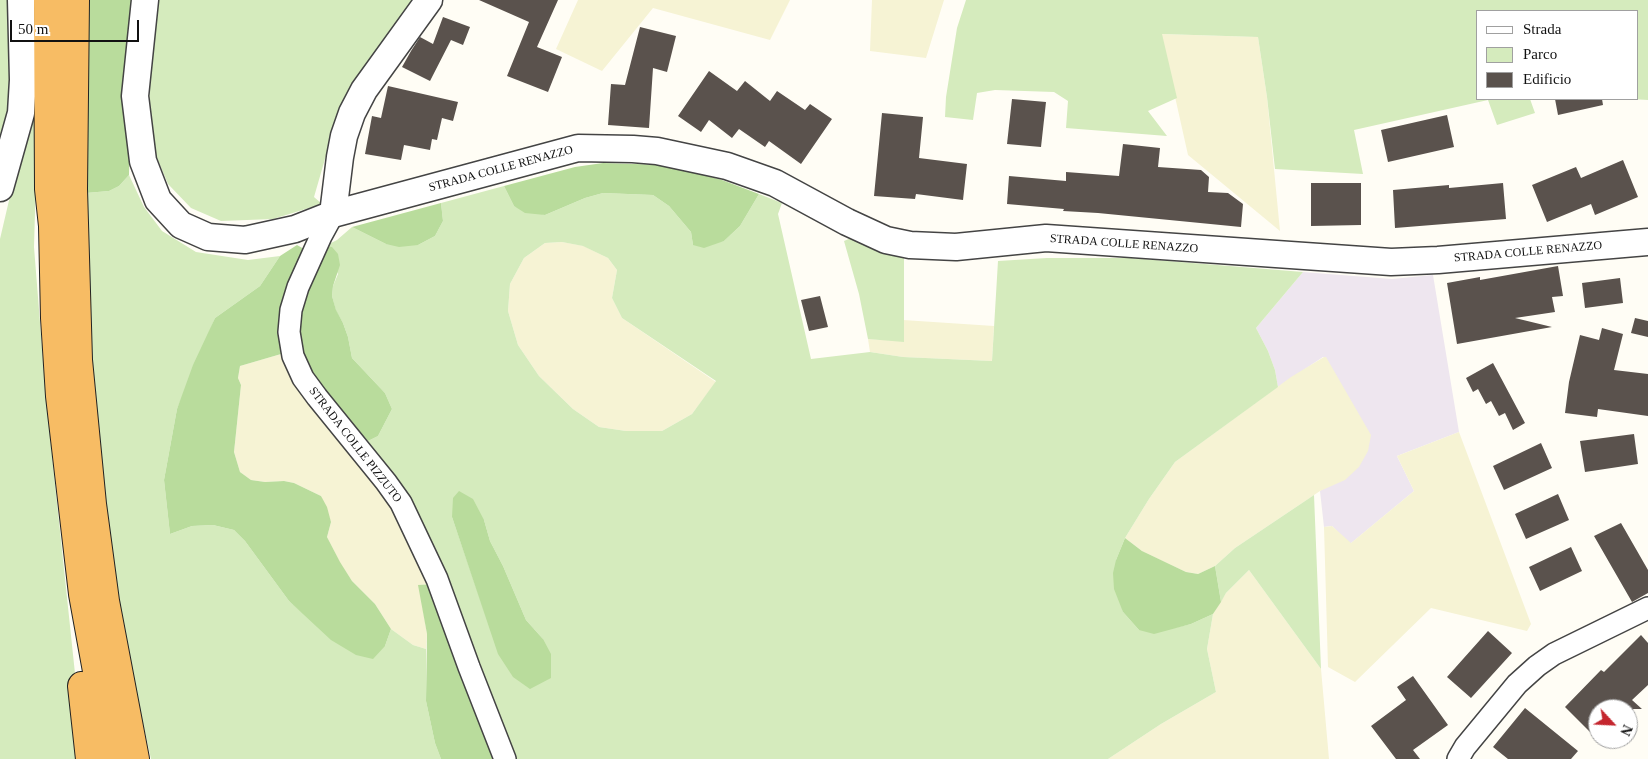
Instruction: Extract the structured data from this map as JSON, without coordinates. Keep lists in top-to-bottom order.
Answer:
{
  "streets": {
    "street": ["STRADA COLLE RENAZZO", "STRADA COLLE PIZZUTO"]
  },
  "crossings": [
    ["STRADA COLLE RENAZZO", "STRADA COLLE PIZZUTO"]
  ],
  "legend": ["Strada", "Parco", "Edificio"],
  "scale_bar": "50 m",
  "north": "bottom right"
}
